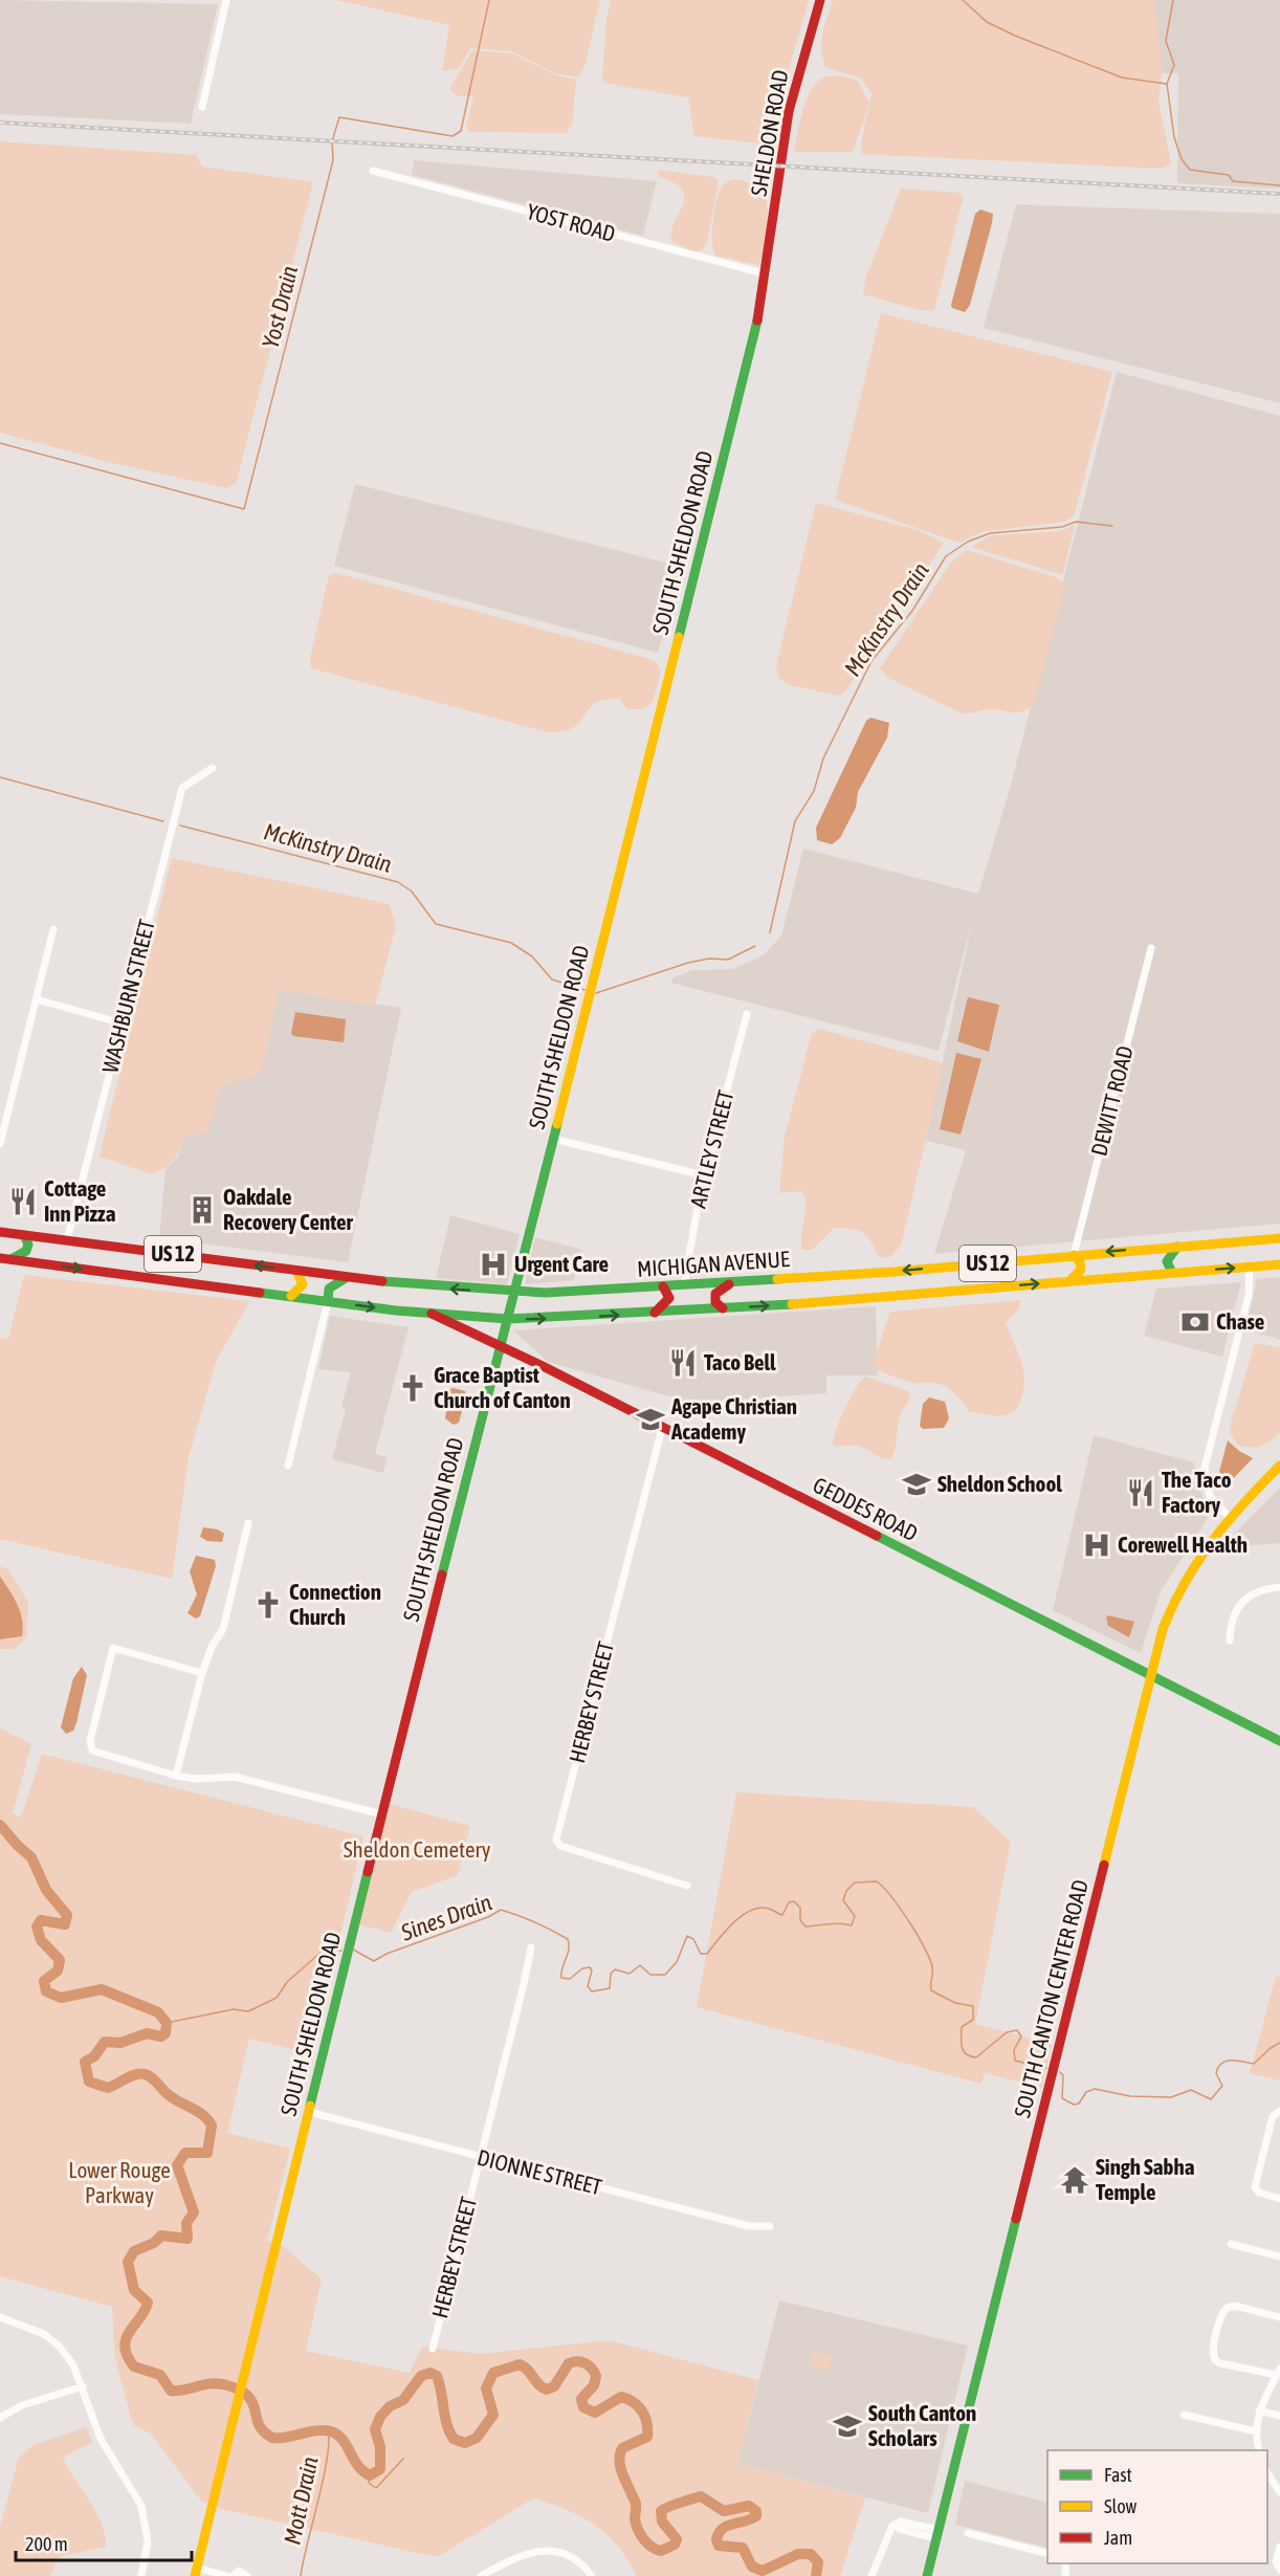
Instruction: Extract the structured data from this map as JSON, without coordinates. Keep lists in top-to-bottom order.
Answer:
{
  "streets": {
    "main road": [
      "SHELDON ROAD",
      "SOUTH SHELDON ROAD",
      "US 12",
      "MICHIGAN AVENUE",
      "GEDDES ROAD",
      "SOUTH CANTON CENTER ROAD"
    ],
    "street": [
      "YOST ROAD",
      "WASHBURN STREET",
      "DEWITT ROAD",
      "ARTLEY STREET",
      "HERBEY STREET",
      "DIONNE STREET"
    ]
  },
  "crossings": [
    ["SHELDON ROAD", "YOST ROAD"],
    ["SHELDON ROAD", "SOUTH SHELDON ROAD"],
    ["YOST ROAD", "SOUTH SHELDON ROAD"],
    ["SOUTH SHELDON ROAD", "MICHIGAN AVENUE"],
    ["SOUTH SHELDON ROAD", "GEDDES ROAD"],
    ["SOUTH SHELDON ROAD", "DIONNE STREET"],
    ["WASHBURN STREET", "MICHIGAN AVENUE"],
    ["DEWITT ROAD", "MICHIGAN AVENUE"],
    ["ARTLEY STREET", "MICHIGAN AVENUE"],
    ["MICHIGAN AVENUE", "GEDDES ROAD"],
    ["GEDDES ROAD", "HERBEY STREET"],
    ["GEDDES ROAD", "SOUTH CANTON CENTER ROAD"],
    ["HERBEY STREET", "DIONNE STREET"]
  ],
  "water": [
    "Yost Drain",
    "McKinstry Drain",
    "Sines Drain",
    "Mott Drain"
  ],
  "parks": ["Sheldon Cemetery", "Lower Rouge Parkway"],
  "places": {
    "restaurant": ["Cottage Inn Pizza", "Taco Bell", "The Taco Factory"],
    "building": ["Oakdale Recovery Center"],
    "hospital": ["Urgent Care", "Corewell Health"],
    "bank": ["Chase"],
    "church": ["Grace Baptist Church of Canton", "Connection Church"],
    "school or university": ["Agape Christian Academy", "Sheldon School", "South Canton Scholars"],
    "temple": ["Singh Sabha Temple"]
  },
  "legend": ["Fast", "Slow", "Jam"],
  "scale_bar": "200 m"
}
